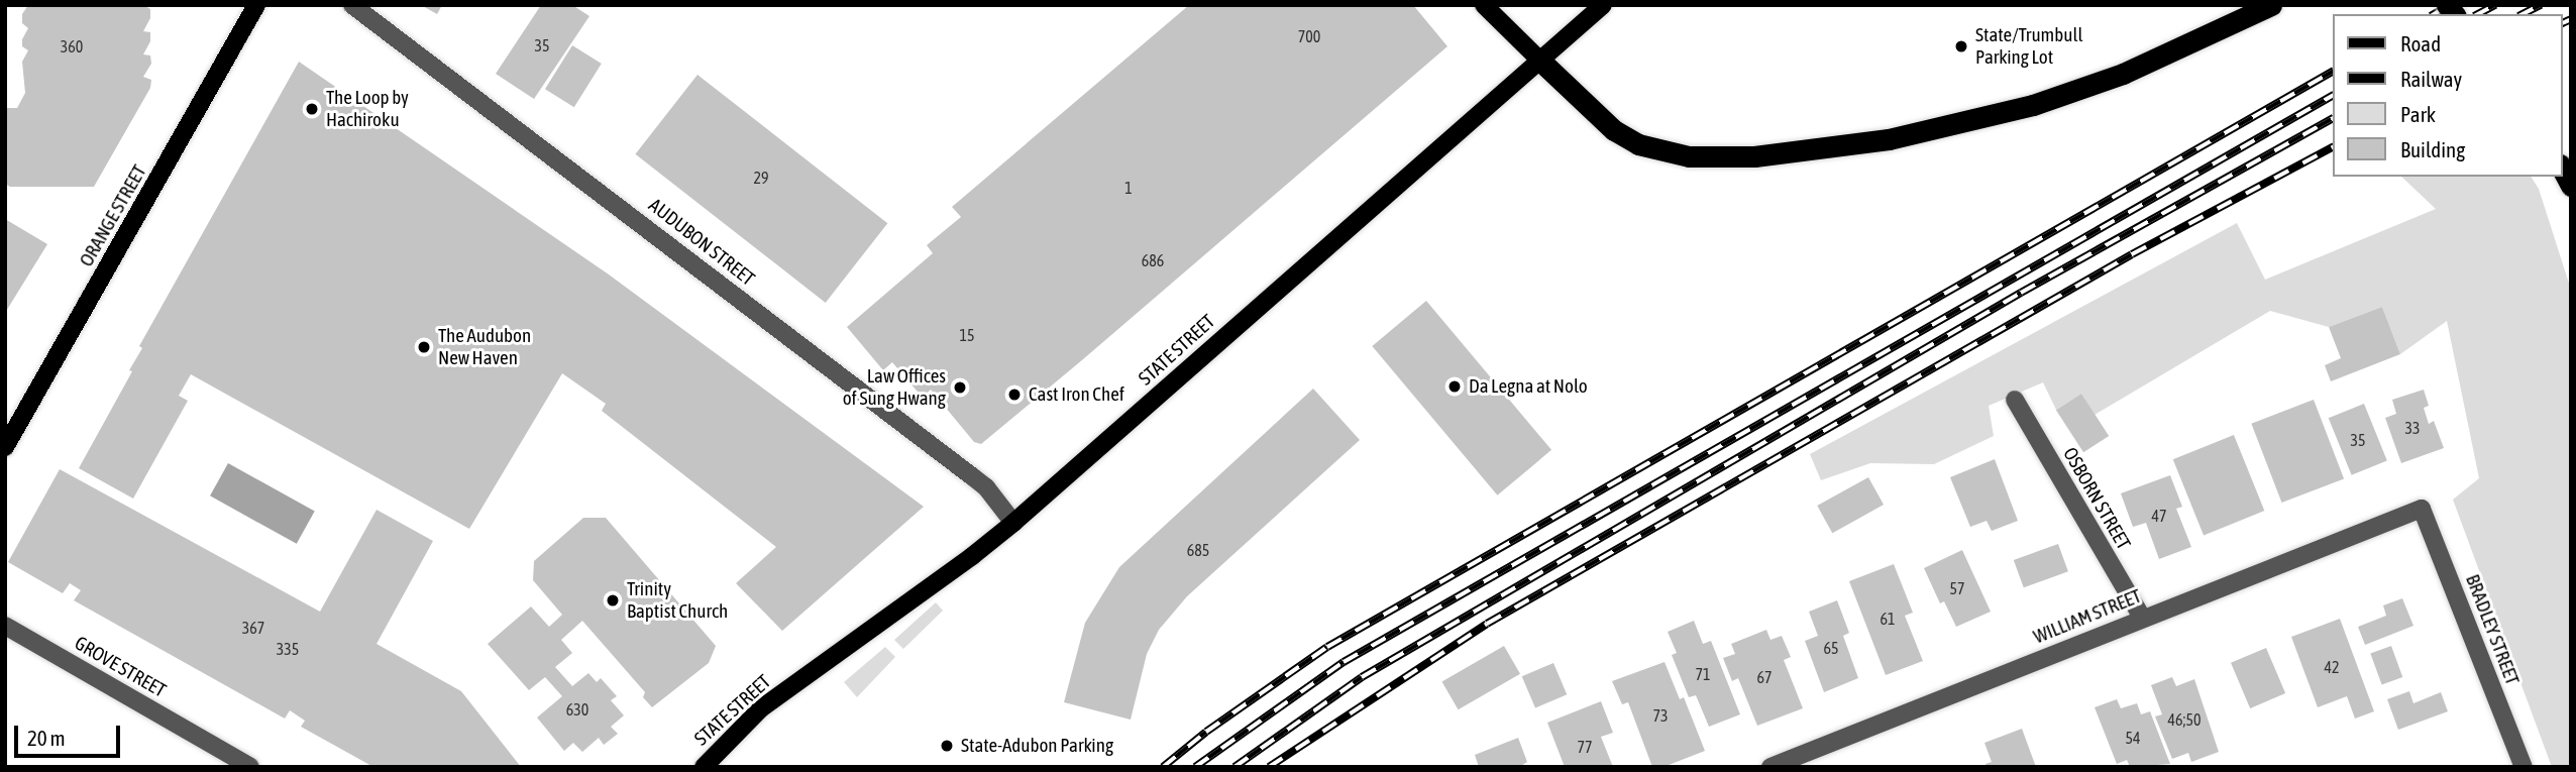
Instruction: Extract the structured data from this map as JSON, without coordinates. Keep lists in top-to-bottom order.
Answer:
{
  "streets": {
    "main road": ["ORANGE STREET", "STATE STREET"],
    "street": [
      "AUDUBON STREET",
      "OSBORN STREET",
      "WILLIAM STREET",
      "BRADLEY STREET",
      "GROVE STREET"
    ]
  },
  "crossings": [
    ["AUDUBON STREET", "STATE STREET"],
    ["OSBORN STREET", "WILLIAM STREET"],
    ["WILLIAM STREET", "BRADLEY STREET"]
  ],
  "places": [
    "State/Trumbull Parking Lot",
    "The Loop by Hachiroku",
    "The Audubon New Haven",
    "Da Legna at Nolo",
    "Law Offices of Sung Hwang",
    "Cast Iron Chef",
    "Trinity Baptist Church",
    "State-Adubon Parking"
  ],
  "house_numbers": [
    "700",
    "35",
    "360",
    "29",
    "1",
    "686",
    "15",
    "33",
    "35",
    "47",
    "685",
    "57",
    "61",
    "367",
    "65",
    "335",
    "42",
    "71",
    "67",
    "630",
    "73",
    "46;50",
    "54",
    "77"
  ],
  "legend": [
    "Road",
    "Railway",
    "Park",
    "Building"
  ],
  "scale_bar": "20 m"
}
